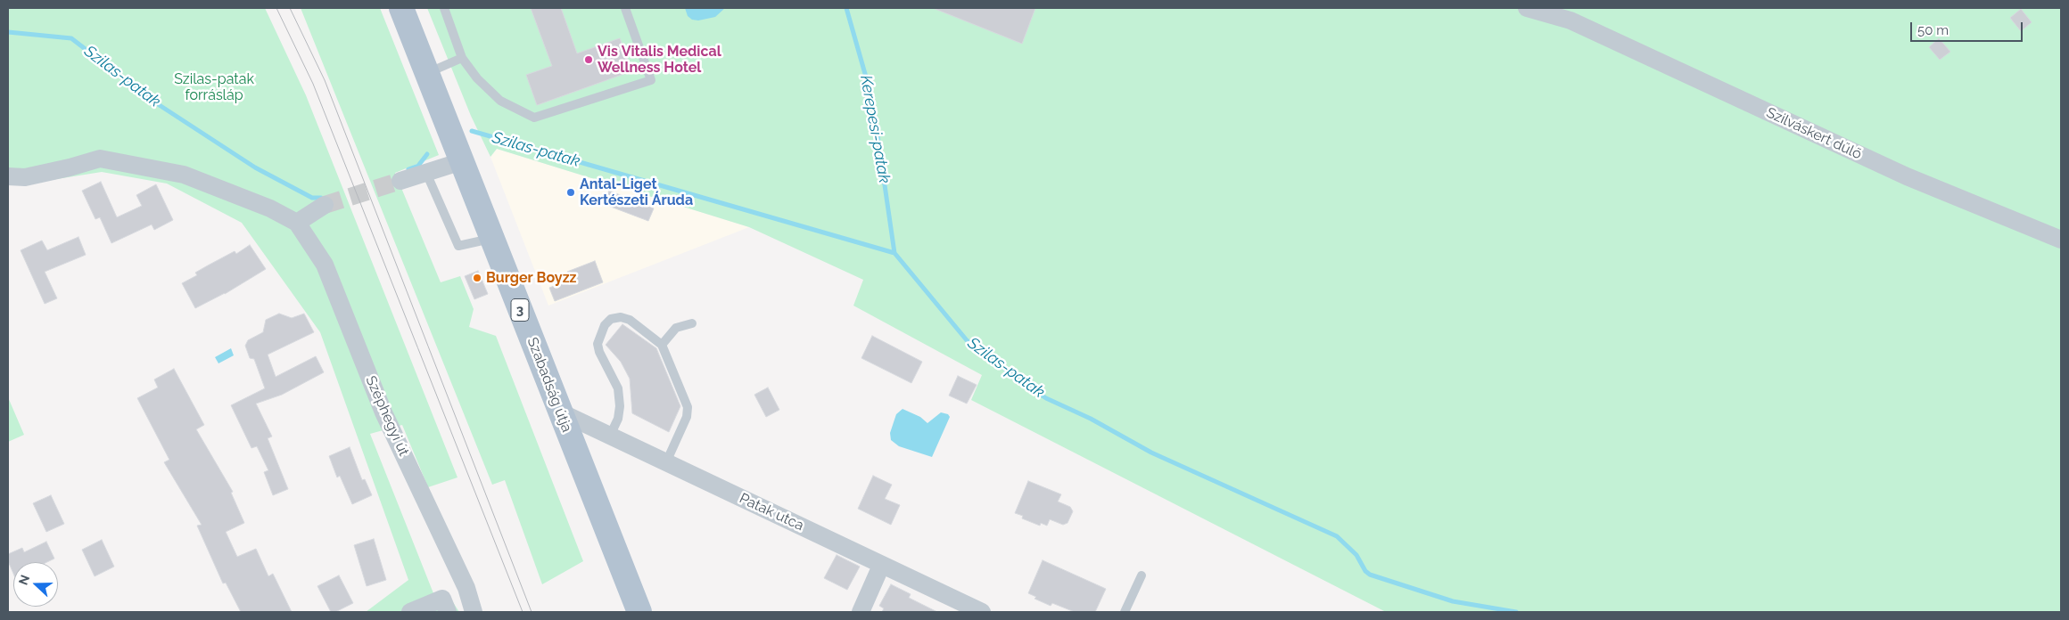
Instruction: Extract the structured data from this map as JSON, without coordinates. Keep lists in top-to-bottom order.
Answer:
{
  "streets": {
    "main road": ["3", "Szabadság útja"],
    "street": ["Szilváskert dűlő", "Széphegyi út", "Patak utca"]
  },
  "crossings": [
    ["Szabadság útja", "Patak utca"]
  ],
  "water": ["Szilas-patak", "Kerepesi-patak"],
  "parks": ["Szilas-patak forrásláp"],
  "places": ["Vis Vitalis Medical Wellness Hotel", "Antal-Liget Kertészeti Áruda", "Burger Boyzz"],
  "scale_bar": "50 m",
  "north": "left"
}
